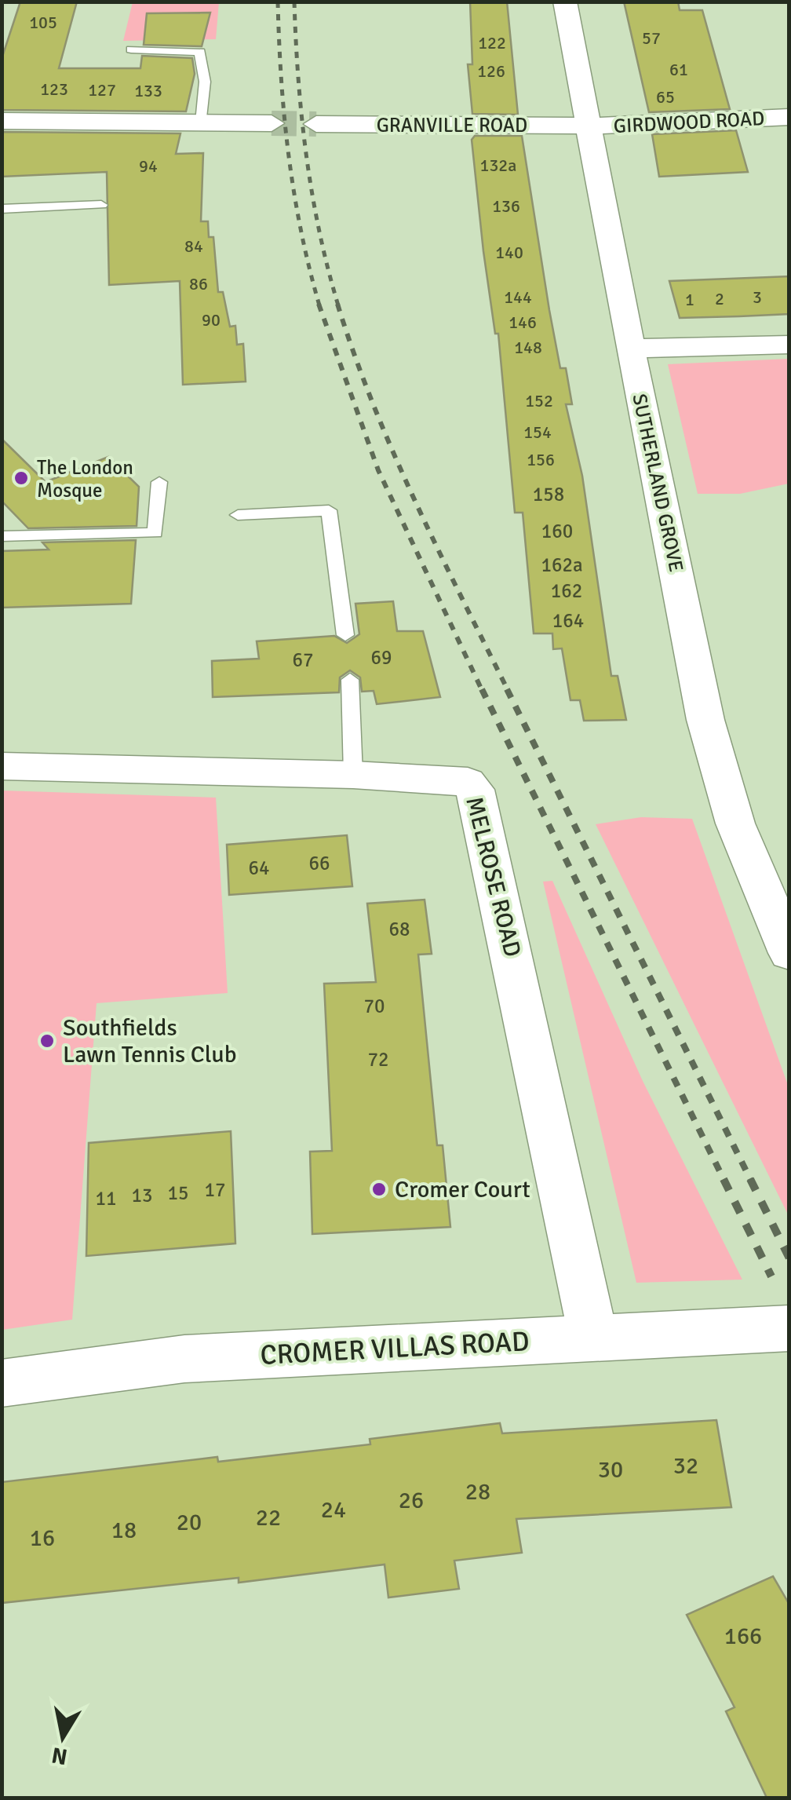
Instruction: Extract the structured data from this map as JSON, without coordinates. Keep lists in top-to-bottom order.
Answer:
{
  "streets": {
    "street": [
      "GIRDWOOD ROAD",
      "GRANVILLE ROAD",
      "SUTHERLAND GROVE",
      "MELROSE ROAD",
      "CROMER VILLAS ROAD"
    ]
  },
  "crossings": [
    ["GIRDWOOD ROAD", "GRANVILLE ROAD"],
    ["GIRDWOOD ROAD", "SUTHERLAND GROVE"],
    ["GRANVILLE ROAD", "SUTHERLAND GROVE"],
    ["MELROSE ROAD", "CROMER VILLAS ROAD"]
  ],
  "places": ["The London Mosque", "Southfields Lawn Tennis Club", "Cromer Court"],
  "house_numbers": [
    "105",
    "57",
    "122",
    "61",
    "126",
    "123",
    "127",
    "133",
    "65",
    "132a",
    "94",
    "136",
    "84",
    "140",
    "86",
    "144",
    "3",
    "2",
    "1",
    "90",
    "146",
    "148",
    "152",
    "154",
    "156",
    "158",
    "160",
    "162a",
    "162",
    "164",
    "69",
    "67",
    "66",
    "64",
    "68",
    "70",
    "72",
    "17",
    "15",
    "13",
    "11",
    "32",
    "30",
    "28",
    "26",
    "24",
    "22",
    "20",
    "18",
    "16",
    "166"
  ],
  "north": "bottom"
}
